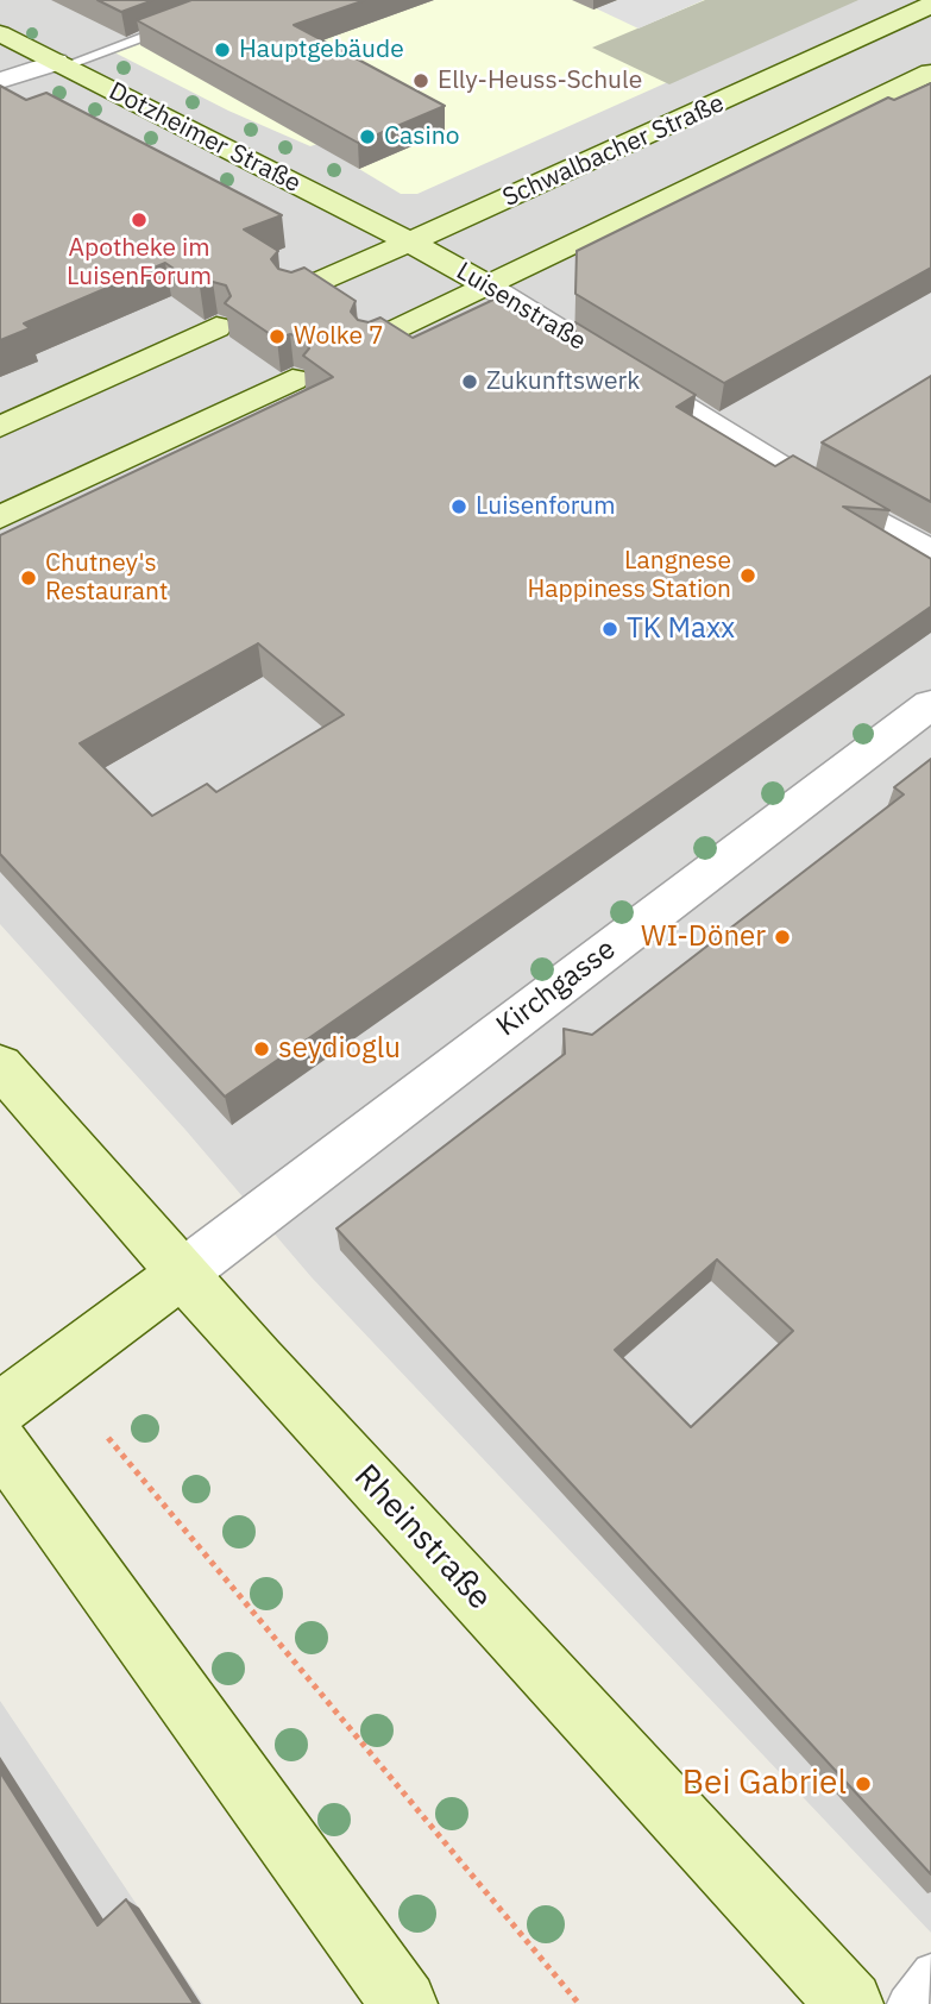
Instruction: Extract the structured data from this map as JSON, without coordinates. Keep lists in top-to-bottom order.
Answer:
{
  "streets": {
    "main road": [
      "Dotzheimer Straße",
      "Schwalbacher Straße",
      "Luisenstraße",
      "Rheinstraße"
    ],
    "street": ["Kirchgasse"]
  },
  "crossings": [
    ["Dotzheimer Straße", "Schwalbacher Straße"],
    ["Dotzheimer Straße", "Luisenstraße"],
    ["Schwalbacher Straße", "Luisenstraße"],
    ["Kirchgasse", "Rheinstraße"]
  ],
  "places": [
    "Hauptgebäude",
    "Elly-Heuss-Schule",
    "Casino",
    "Apotheke im LuisenForum",
    "Wolke 7",
    "Zukunftswerk",
    "Luisenforum",
    "Langnese Happiness Station",
    "Chutney's Restaurant",
    "TK Maxx",
    "WI-Döner",
    "seydioglu",
    "Bei Gabriel"
  ]
}
